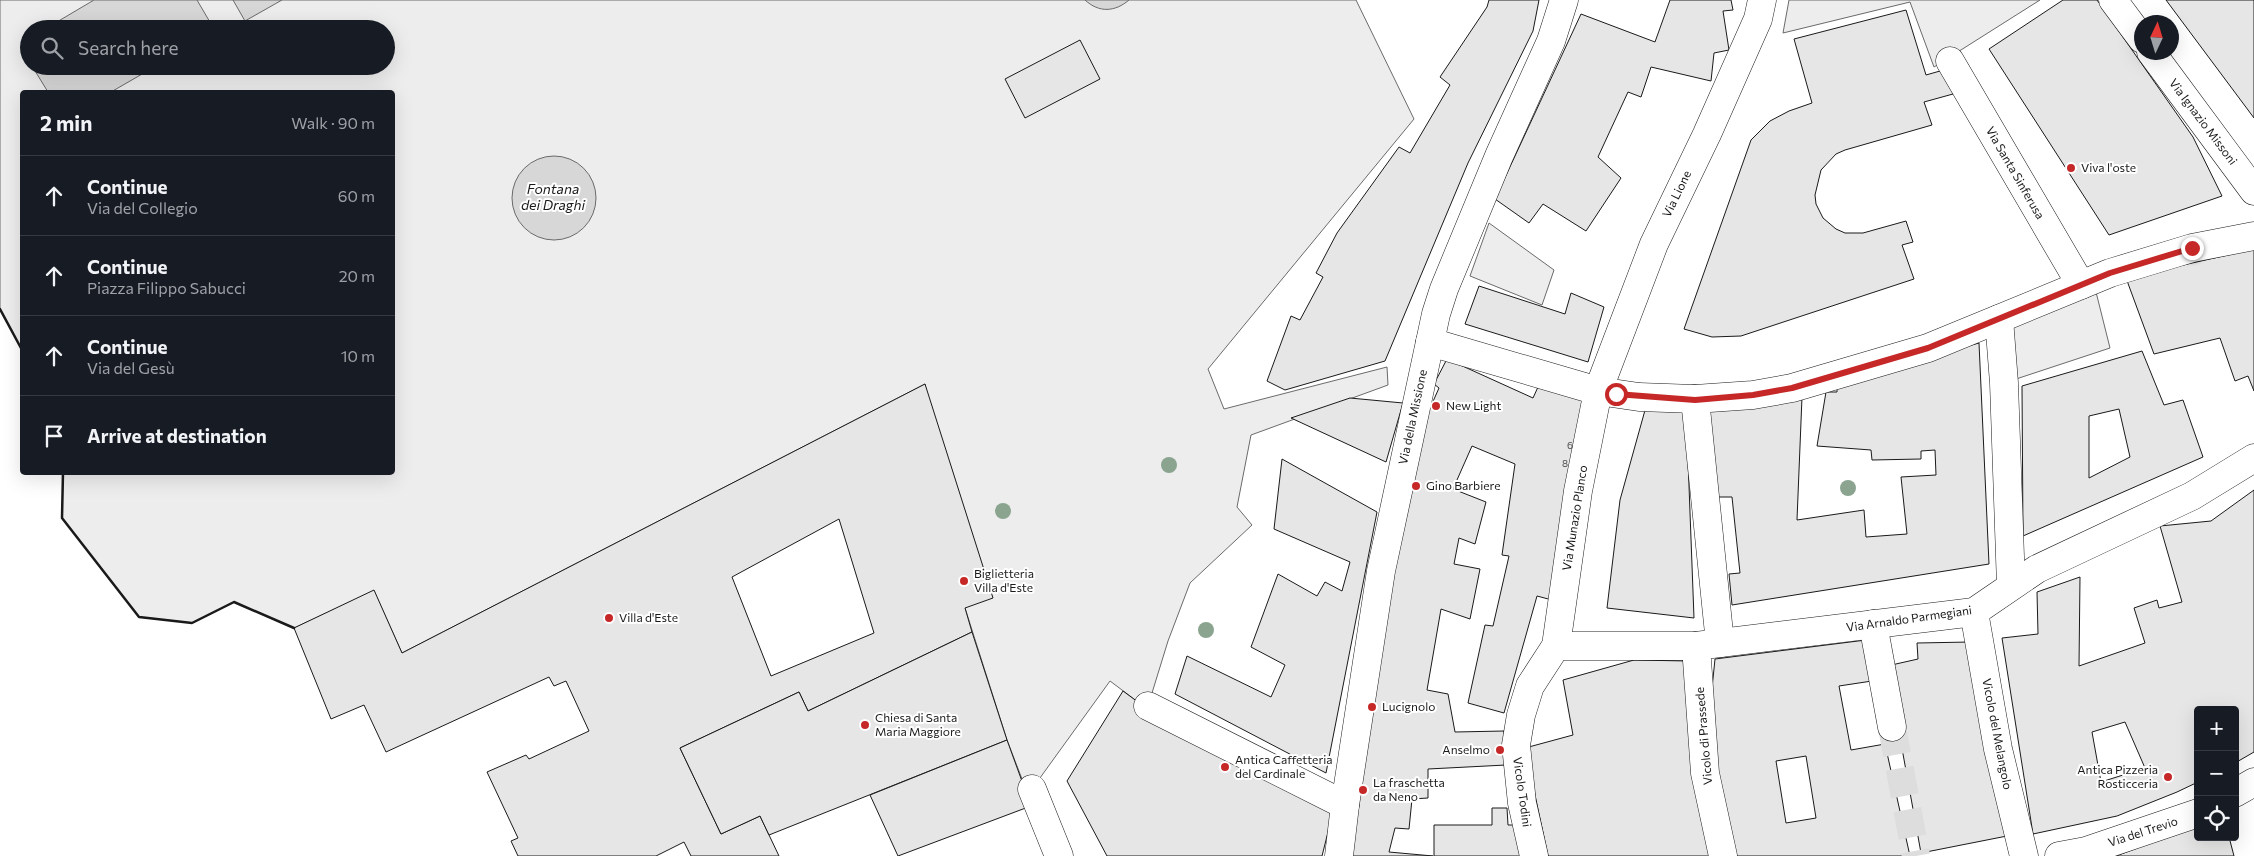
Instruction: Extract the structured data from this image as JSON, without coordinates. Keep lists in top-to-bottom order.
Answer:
{
  "streets": {
    "street": [
      "Via Ignazio Missoni",
      "Via Santa Sinferusa",
      "Via Lione",
      "Via della Missione",
      "Via Munazio Planco",
      "Via Arnaldo Parmegiani",
      "Vicolo del Melangolo",
      "Vicolo di Prassede",
      "Vicolo Todini",
      "Via del Trevio"
    ]
  },
  "crossings": [
    ["Via Lione", "Via Munazio Planco"],
    ["Via Munazio Planco", "Via Arnaldo Parmegiani"],
    ["Via Munazio Planco", "Vicolo Todini"],
    ["Via Arnaldo Parmegiani", "Vicolo del Melangolo"],
    ["Via Arnaldo Parmegiani", "Vicolo di Prassede"],
    ["Via Arnaldo Parmegiani", "Vicolo Todini"]
  ],
  "water": ["Fontana dei Draghi"],
  "places": [
    "Viva l'oste",
    "New Light",
    "Gino Barbiere",
    "Biglietteria Villa d'Este",
    "Villa d'Este",
    "Lucignolo",
    "Chiesa di Santa Maria Maggiore",
    "Anselmo",
    "Antica Caffetteria del Cardinale",
    "Antica Pizzeria Rosticceria",
    "La fraschetta da Neno"
  ],
  "house_numbers": ["6", "8"],
  "north": "top",
  "page": {
    "search": "Search here",
    "heading": ["2 min", "Walk · 90 m"],
    "list": [
      ["Continue", "Via del Collegio", "60 m"],
      ["Continue", "Piazza Filippo Sabucci", "20 m"],
      ["Continue", "Via del Gesù", "10 m"],
      "Arrive at destination"
    ],
    "map_buttons": ["+", "−"]
  }
}
